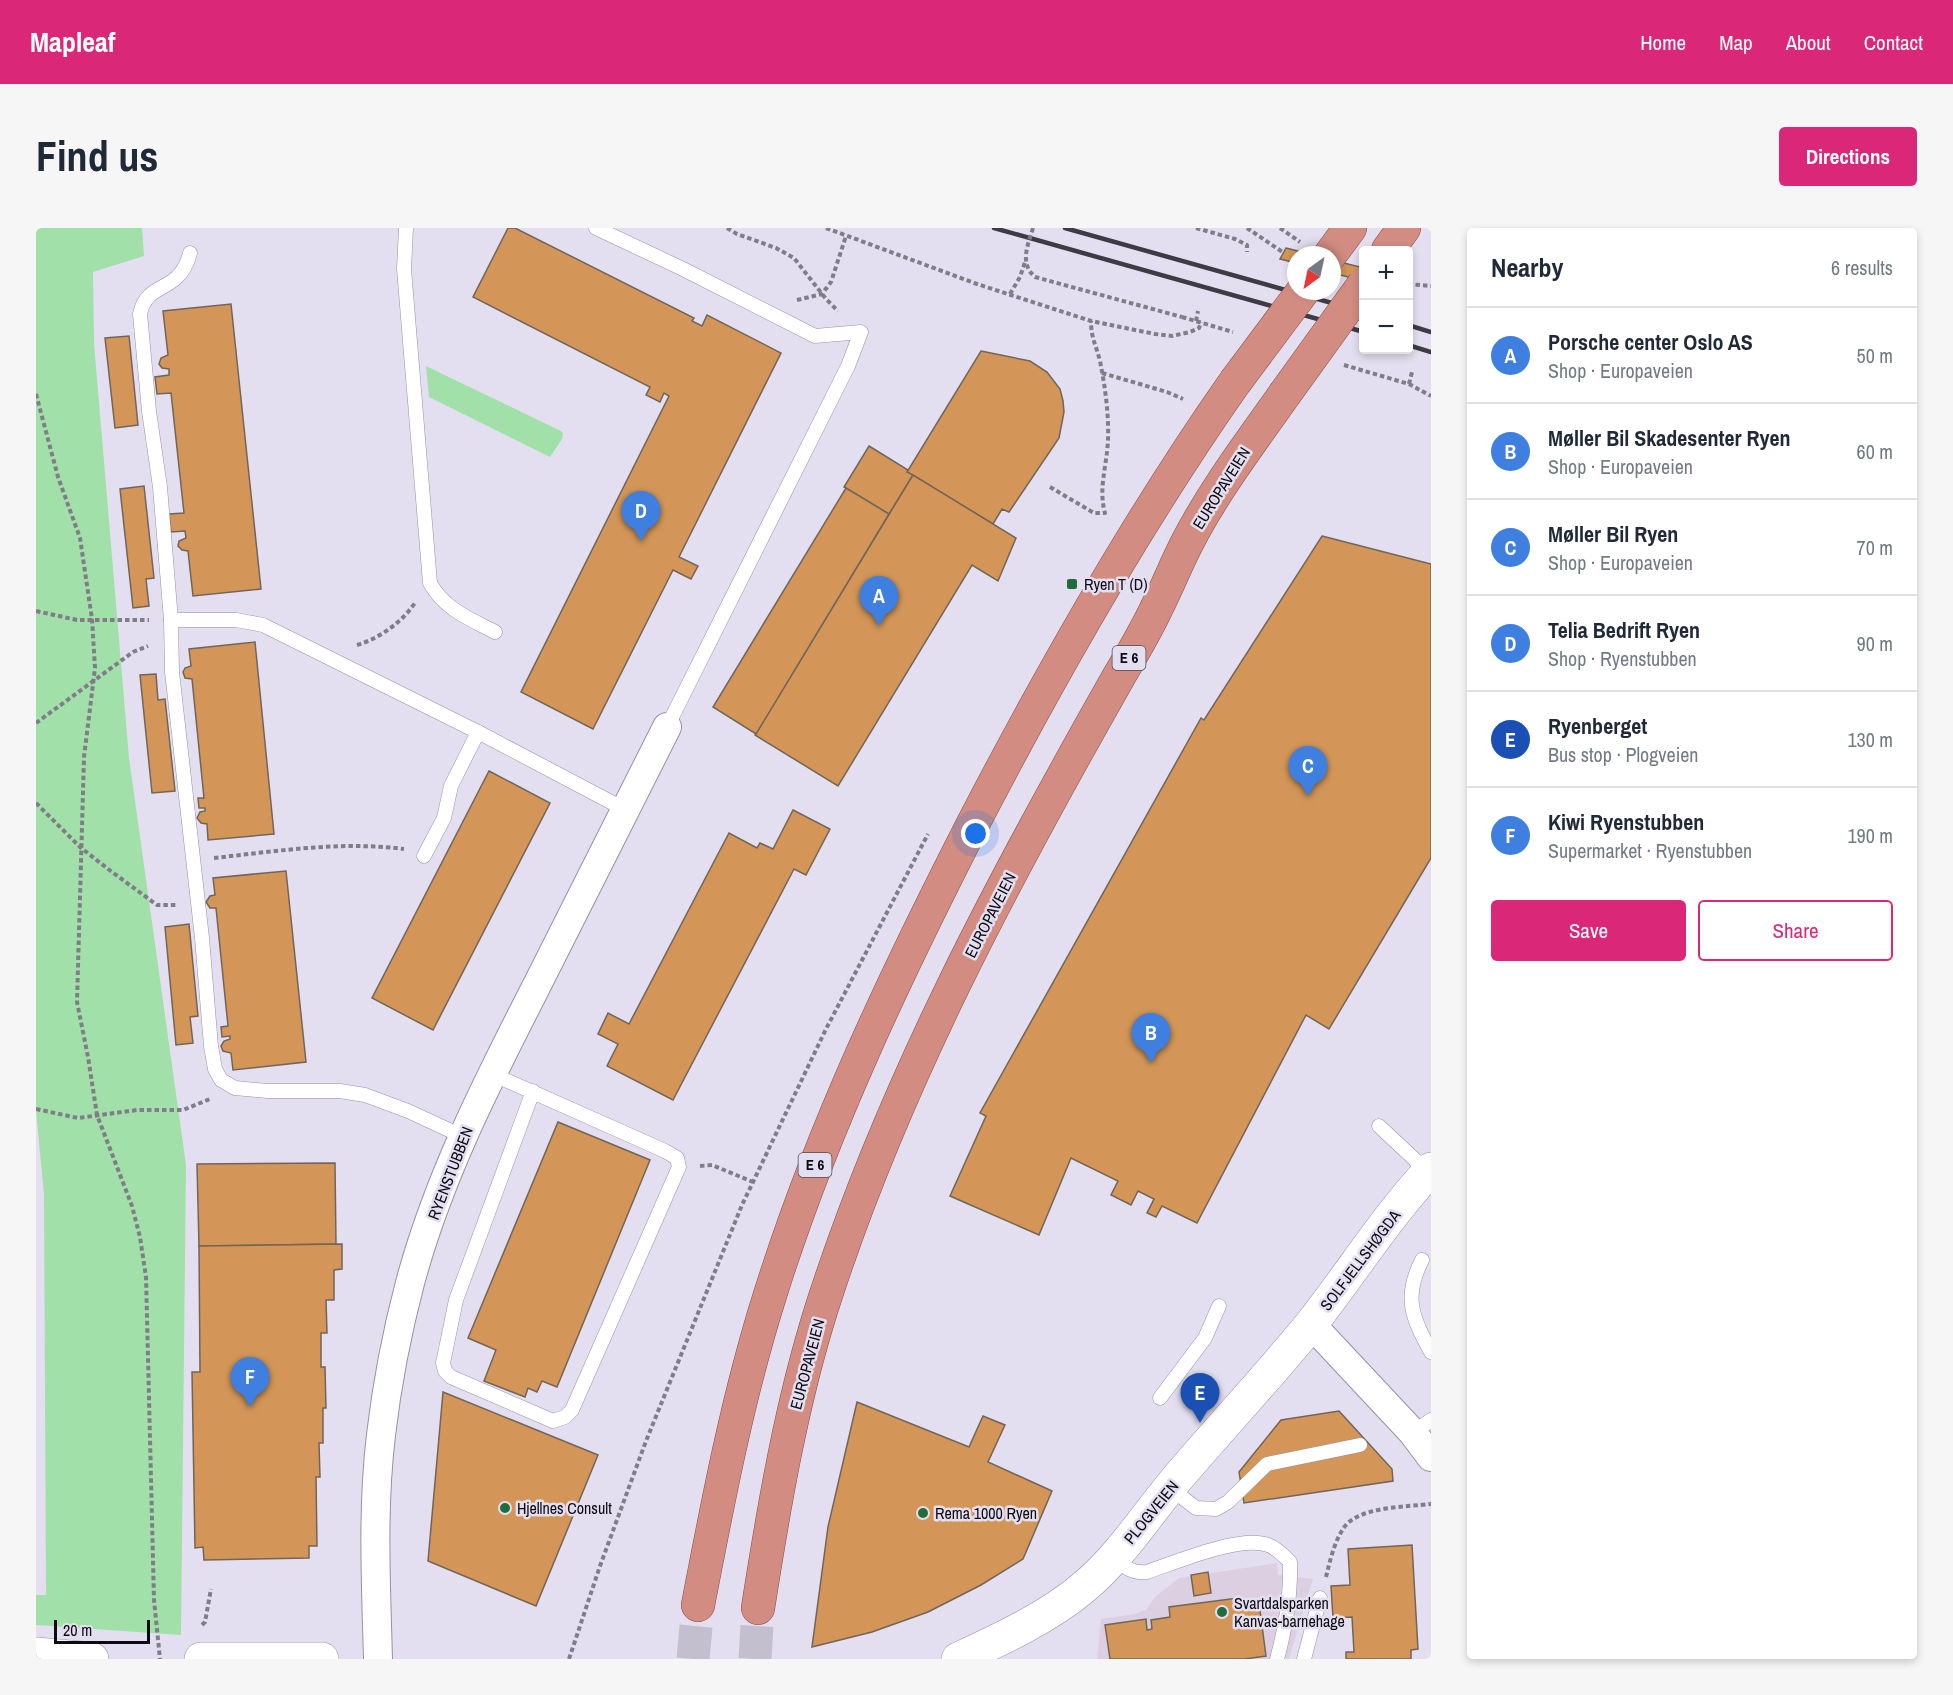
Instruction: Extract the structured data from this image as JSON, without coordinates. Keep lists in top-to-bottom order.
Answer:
{
  "streets": {
    "highway": ["EUROPAVEIEN", "E 6"],
    "street": ["RYENSTUBBEN", "SOLFJELLSHØGDA", "PLOGVEIEN"]
  },
  "crossings": [
    ["SOLFJELLSHØGDA", "PLOGVEIEN"]
  ],
  "places": {
    "transit": ["Ryen T (D)"],
    "other": ["Hjellnes Consult", "Rema 1000 Ryen", "Svartdalsparken Kanvas-barnehage"]
  },
  "scale_bar": "20 m",
  "north": "bottom left",
  "page": {
    "header": "Mapleaf",
    "nav": [
      "Home",
      "Map",
      "About",
      "Contact"
    ],
    "buttons": [
      "Directions",
      ["Save", "Share"]
    ],
    "title": "Find us",
    "heading": ["Nearby", "6 results"],
    "map_buttons": ["+", "−"],
    "list": [
      {
        "mark": "A",
        "name": "Porsche center Oslo AS",
        "note": "Shop · Europaveien",
        "value": "50 m"
      },
      {
        "mark": "B",
        "name": "Møller Bil Skadesenter Ryen",
        "note": "Shop · Europaveien",
        "value": "60 m"
      },
      {
        "mark": "C",
        "name": "Møller Bil Ryen",
        "note": "Shop · Europaveien",
        "value": "70 m"
      },
      {
        "mark": "D",
        "name": "Telia Bedrift Ryen",
        "note": "Shop · Ryenstubben",
        "value": "90 m"
      },
      {
        "mark": "E",
        "name": "Ryenberget",
        "note": "Bus stop · Plogveien",
        "value": "130 m"
      },
      {
        "mark": "F",
        "name": "Kiwi Ryenstubben",
        "note": "Supermarket · Ryenstubben",
        "value": "190 m"
      }
    ],
    "pins": [
      "D",
      "A",
      "C",
      "B",
      "F",
      "E"
    ],
    "scale": "20 m"
  }
}
